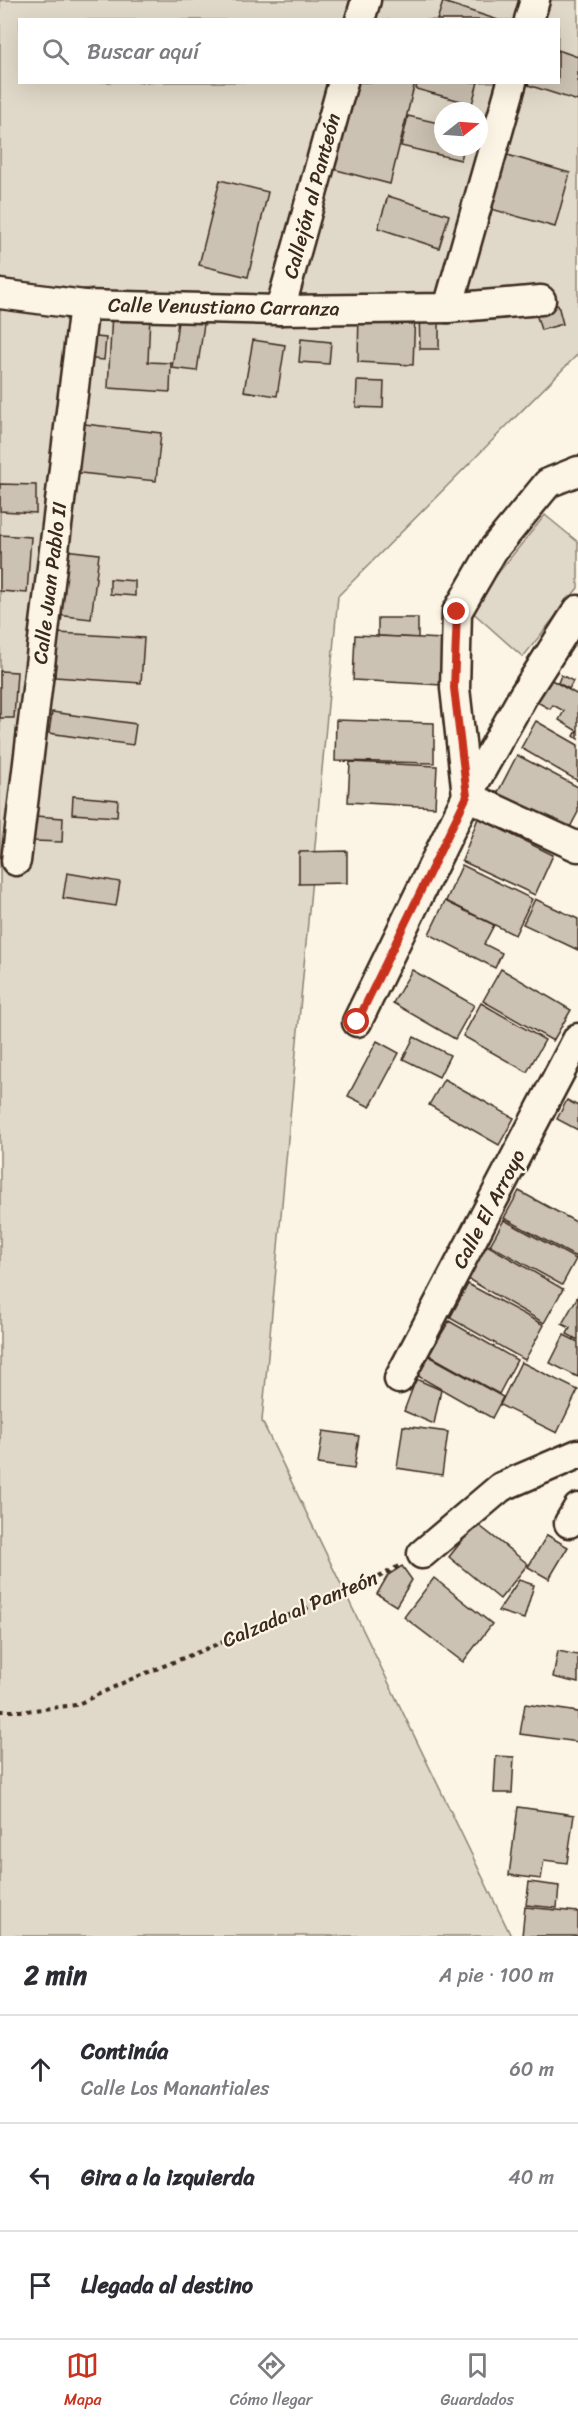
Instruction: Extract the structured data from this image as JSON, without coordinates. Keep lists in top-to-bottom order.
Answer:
{
  "streets": {
    "street": [
      "Callejón al Panteón",
      "Calle Venustiano Carranza",
      "Calle Juan Pablo II",
      "Calle El Arroyo"
    ],
    "path": ["Calzada al Panteón"]
  },
  "crossings": [
    ["Callejón al Panteón", "Calle Venustiano Carranza"],
    ["Calle Venustiano Carranza", "Calle Juan Pablo II"]
  ],
  "north": "right",
  "page": {
    "search": "Buscar aquí",
    "heading": ["2 min", "A pie · 100 m"],
    "list": [
      ["Continúa", "Calle Los Manantiales", "60 m"],
      ["Gira a la izquierda", "40 m"],
      "Llegada al destino"
    ],
    "nav": ["Mapa", "Cómo llegar", "Guardados"]
  }
}
